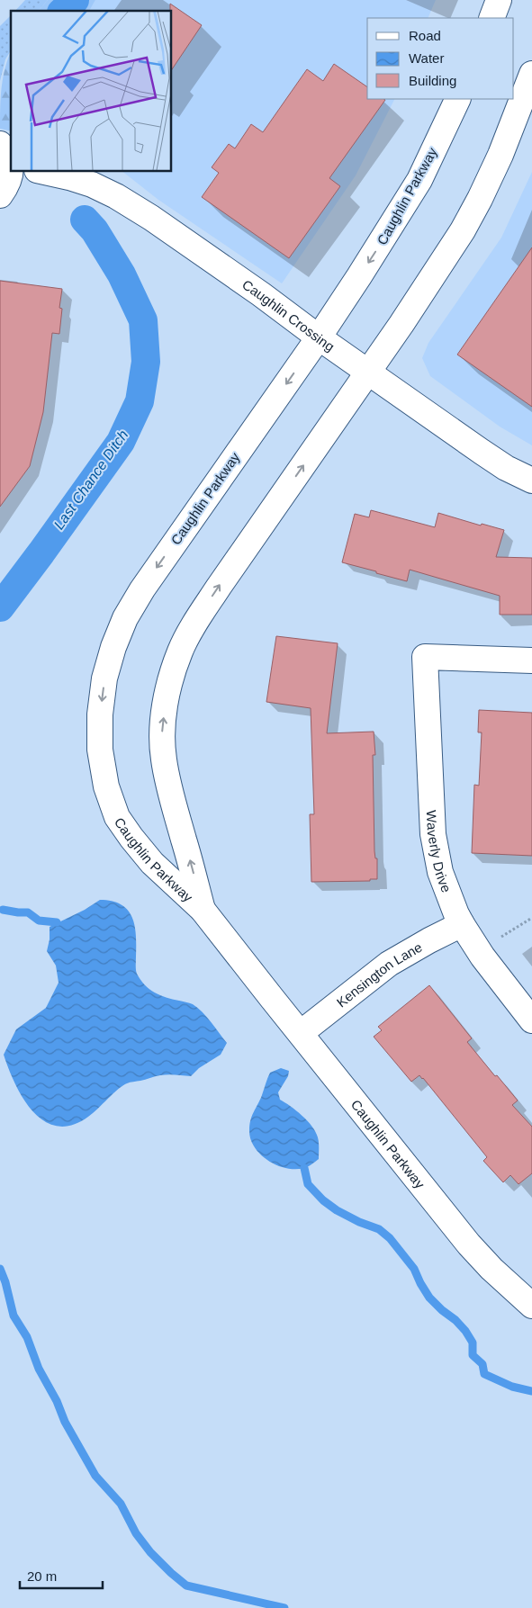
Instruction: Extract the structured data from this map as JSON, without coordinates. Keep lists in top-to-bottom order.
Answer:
{
  "streets": {
    "street": [
      "Caughlin Parkway",
      "Caughlin Crossing",
      "Waverly Drive",
      "Kensington Lane"
    ]
  },
  "crossings": [
    ["Caughlin Parkway", "Caughlin Crossing"],
    ["Caughlin Parkway", "Kensington Lane"],
    ["Waverly Drive", "Kensington Lane"]
  ],
  "water": ["Last Chance Ditch"],
  "legend": ["Road", "Water", "Building"],
  "scale_bar": "20 m"
}
